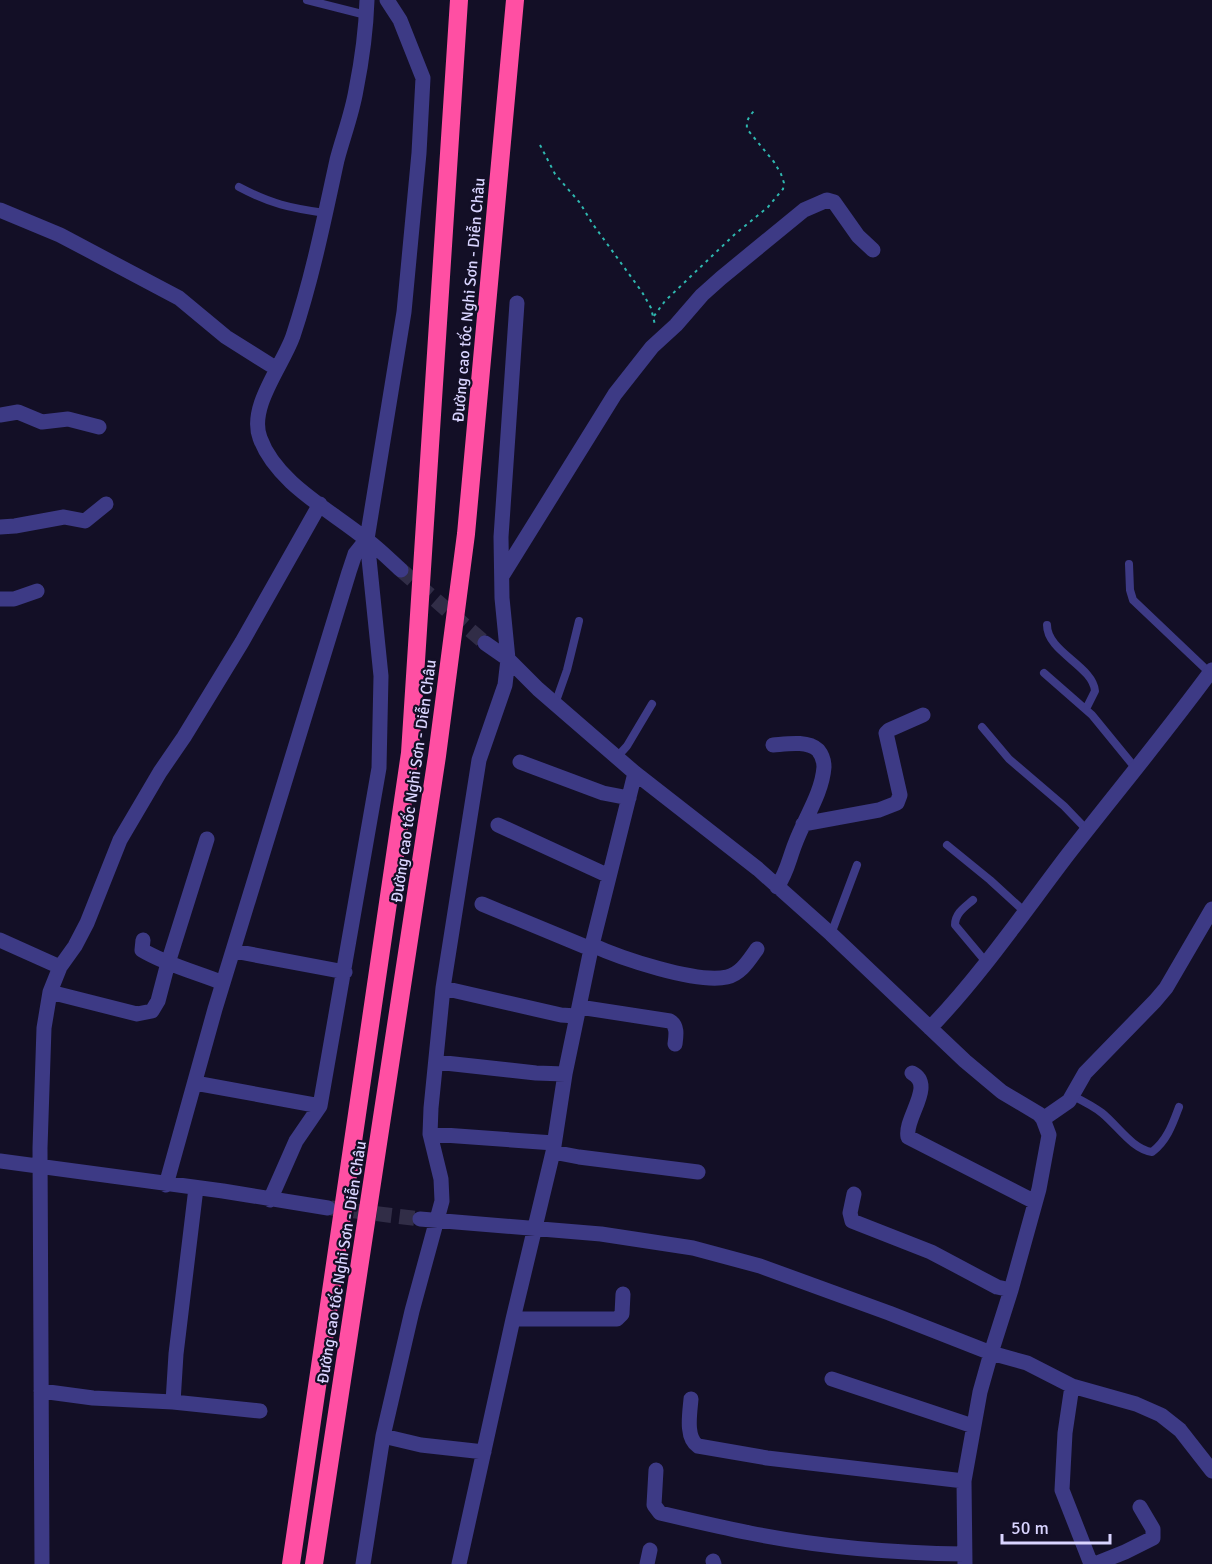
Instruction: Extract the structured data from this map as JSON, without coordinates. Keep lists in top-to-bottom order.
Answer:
{
  "streets": {
    "highway": ["Đường cao tốc Nghi Sơn - Diễn Châu"]
  },
  "scale_bar": "50 m"
}
